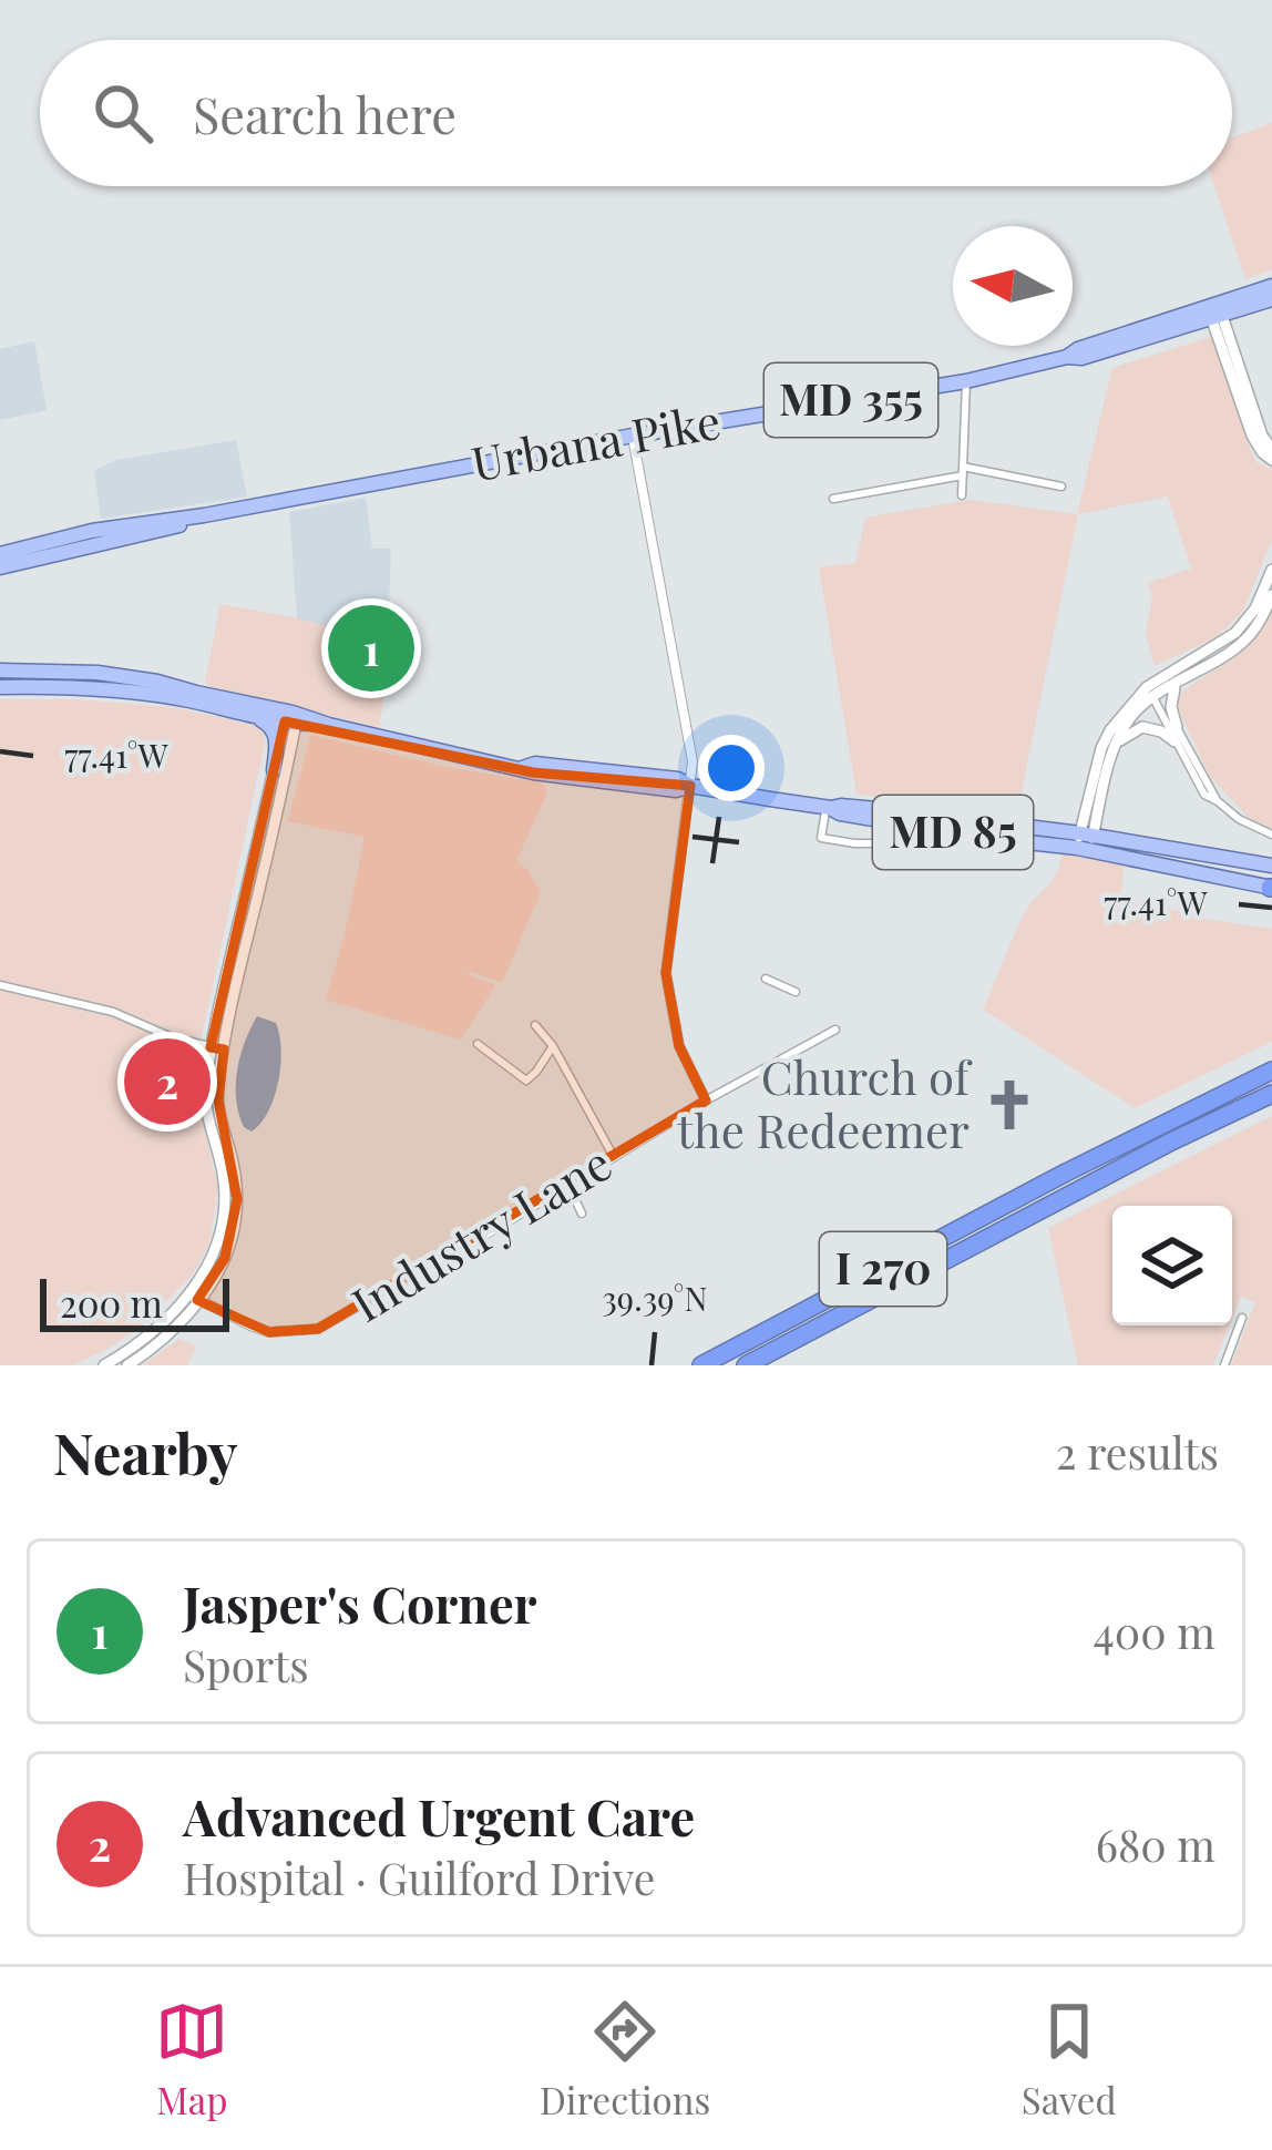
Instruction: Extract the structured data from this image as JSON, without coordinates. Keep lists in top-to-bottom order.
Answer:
{
  "streets": {
    "highway": ["I 270"],
    "main road": ["MD 355", "Urbana Pike", "MD 85"],
    "street": ["Industry Lane"]
  },
  "places": {
    "church": ["Church of the Redeemer"]
  },
  "scale_bar": "200 m",
  "north": "left",
  "page": {
    "search": "Search here",
    "pins": ["1", "2"],
    "scale": "200 m",
    "heading": ["Nearby", "2 results"],
    "list": [
      {
        "mark": "1",
        "name": "Jasper's Corner",
        "note": "Sports",
        "value": "400 m"
      },
      {
        "mark": "2",
        "name": "Advanced Urgent Care",
        "note": "Hospital · Guilford Drive",
        "value": "680 m"
      }
    ],
    "nav": ["Map", "Directions", "Saved"]
  },
  "coordinates": ["77.41°W", "39.39°N"]
}
